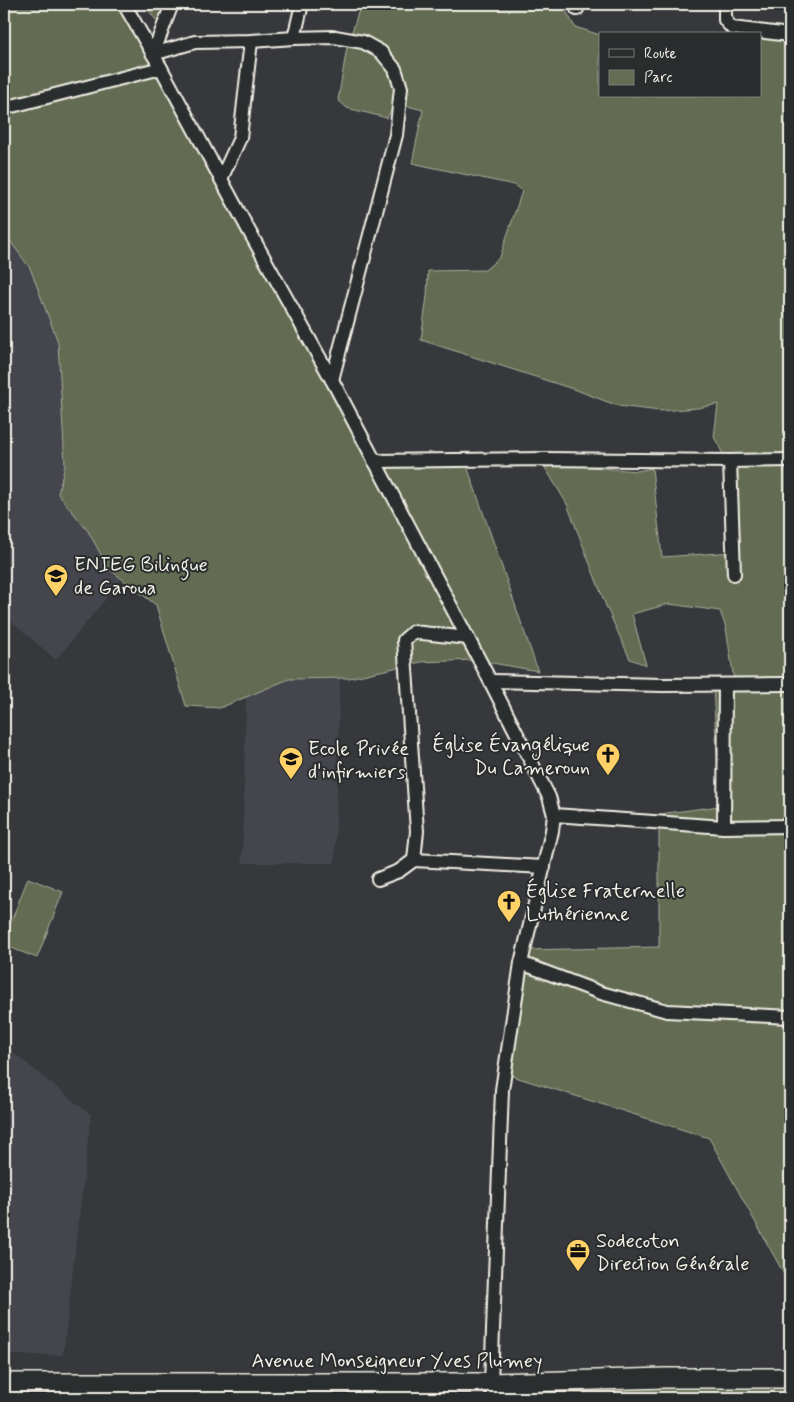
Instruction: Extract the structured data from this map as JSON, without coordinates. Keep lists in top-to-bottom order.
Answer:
{
  "streets": {
    "main road": ["Avenue Monseigneur Yves Plumey"]
  },
  "places": {
    "school or university": ["ENIEG Bilingue de Garoua", "Ecole Privée d'infirmiers"],
    "church": ["Église Évangélique Du Cameroun", "Église Fraternelle Luthérienne"],
    "office": ["Sodecoton Direction Générale"]
  },
  "legend": ["Route", "Parc"]
}
